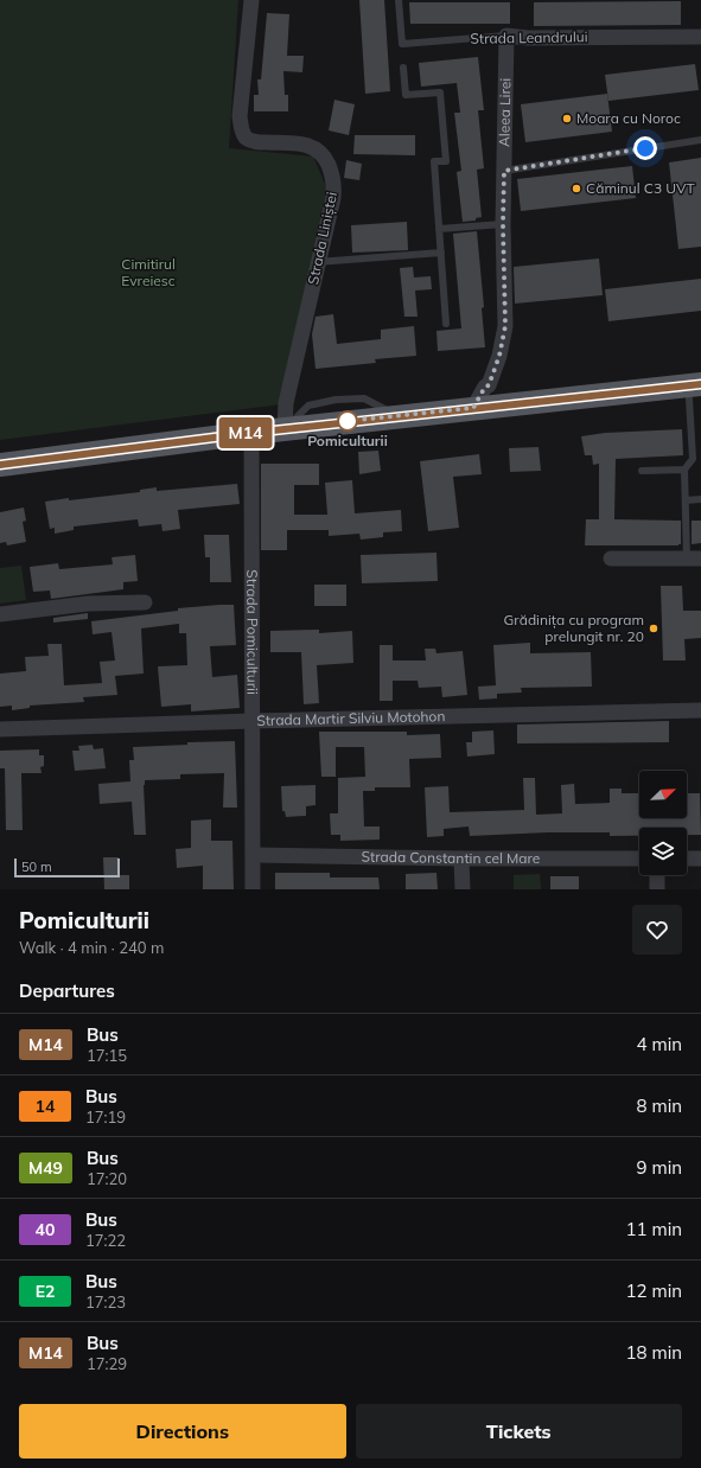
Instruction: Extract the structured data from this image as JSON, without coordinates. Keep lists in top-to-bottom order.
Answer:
{
  "streets": {
    "street": [
      "Strada Leandrului",
      "Aleea Lirei",
      "Strada Liniștei",
      "Strada Pomiculturii",
      "Strada Martir Silviu Motohon",
      "Strada Constantin cel Mare"
    ]
  },
  "crossings": [
    ["Strada Leandrului", "Aleea Lirei"],
    ["Strada Pomiculturii", "Strada Martir Silviu Motohon"],
    ["Strada Pomiculturii", "Strada Constantin cel Mare"]
  ],
  "parks": ["Cimitirul Evreiesc"],
  "places": [
    "Moara cu Noroc",
    "Căminul C3 UVT",
    "Pomiculturii",
    "Grădinița cu program prelungit nr. 20"
  ],
  "lines": ["bus line M14"],
  "scale_bar": "50 m",
  "north": "top right",
  "page": {
    "on_map": "M14",
    "scale": "50 m",
    "heading": [
      ["Pomiculturii", "Walk · 4 min · 240 m"],
      "Departures"
    ],
    "list": [
      {
        "mark": "M14",
        "name": "Bus",
        "note": "17:15",
        "value": "4 min"
      },
      {
        "mark": "14",
        "name": "Bus",
        "note": "17:19",
        "value": "8 min"
      },
      {
        "mark": "M49",
        "name": "Bus",
        "note": "17:20",
        "value": "9 min"
      },
      {
        "mark": "40",
        "name": "Bus",
        "note": "17:22",
        "value": "11 min"
      },
      {
        "mark": "E2",
        "name": "Bus",
        "note": "17:23",
        "value": "12 min"
      },
      {
        "mark": "M14",
        "name": "Bus",
        "note": "17:29",
        "value": "18 min"
      }
    ],
    "buttons": ["Directions", "Tickets"]
  }
}
